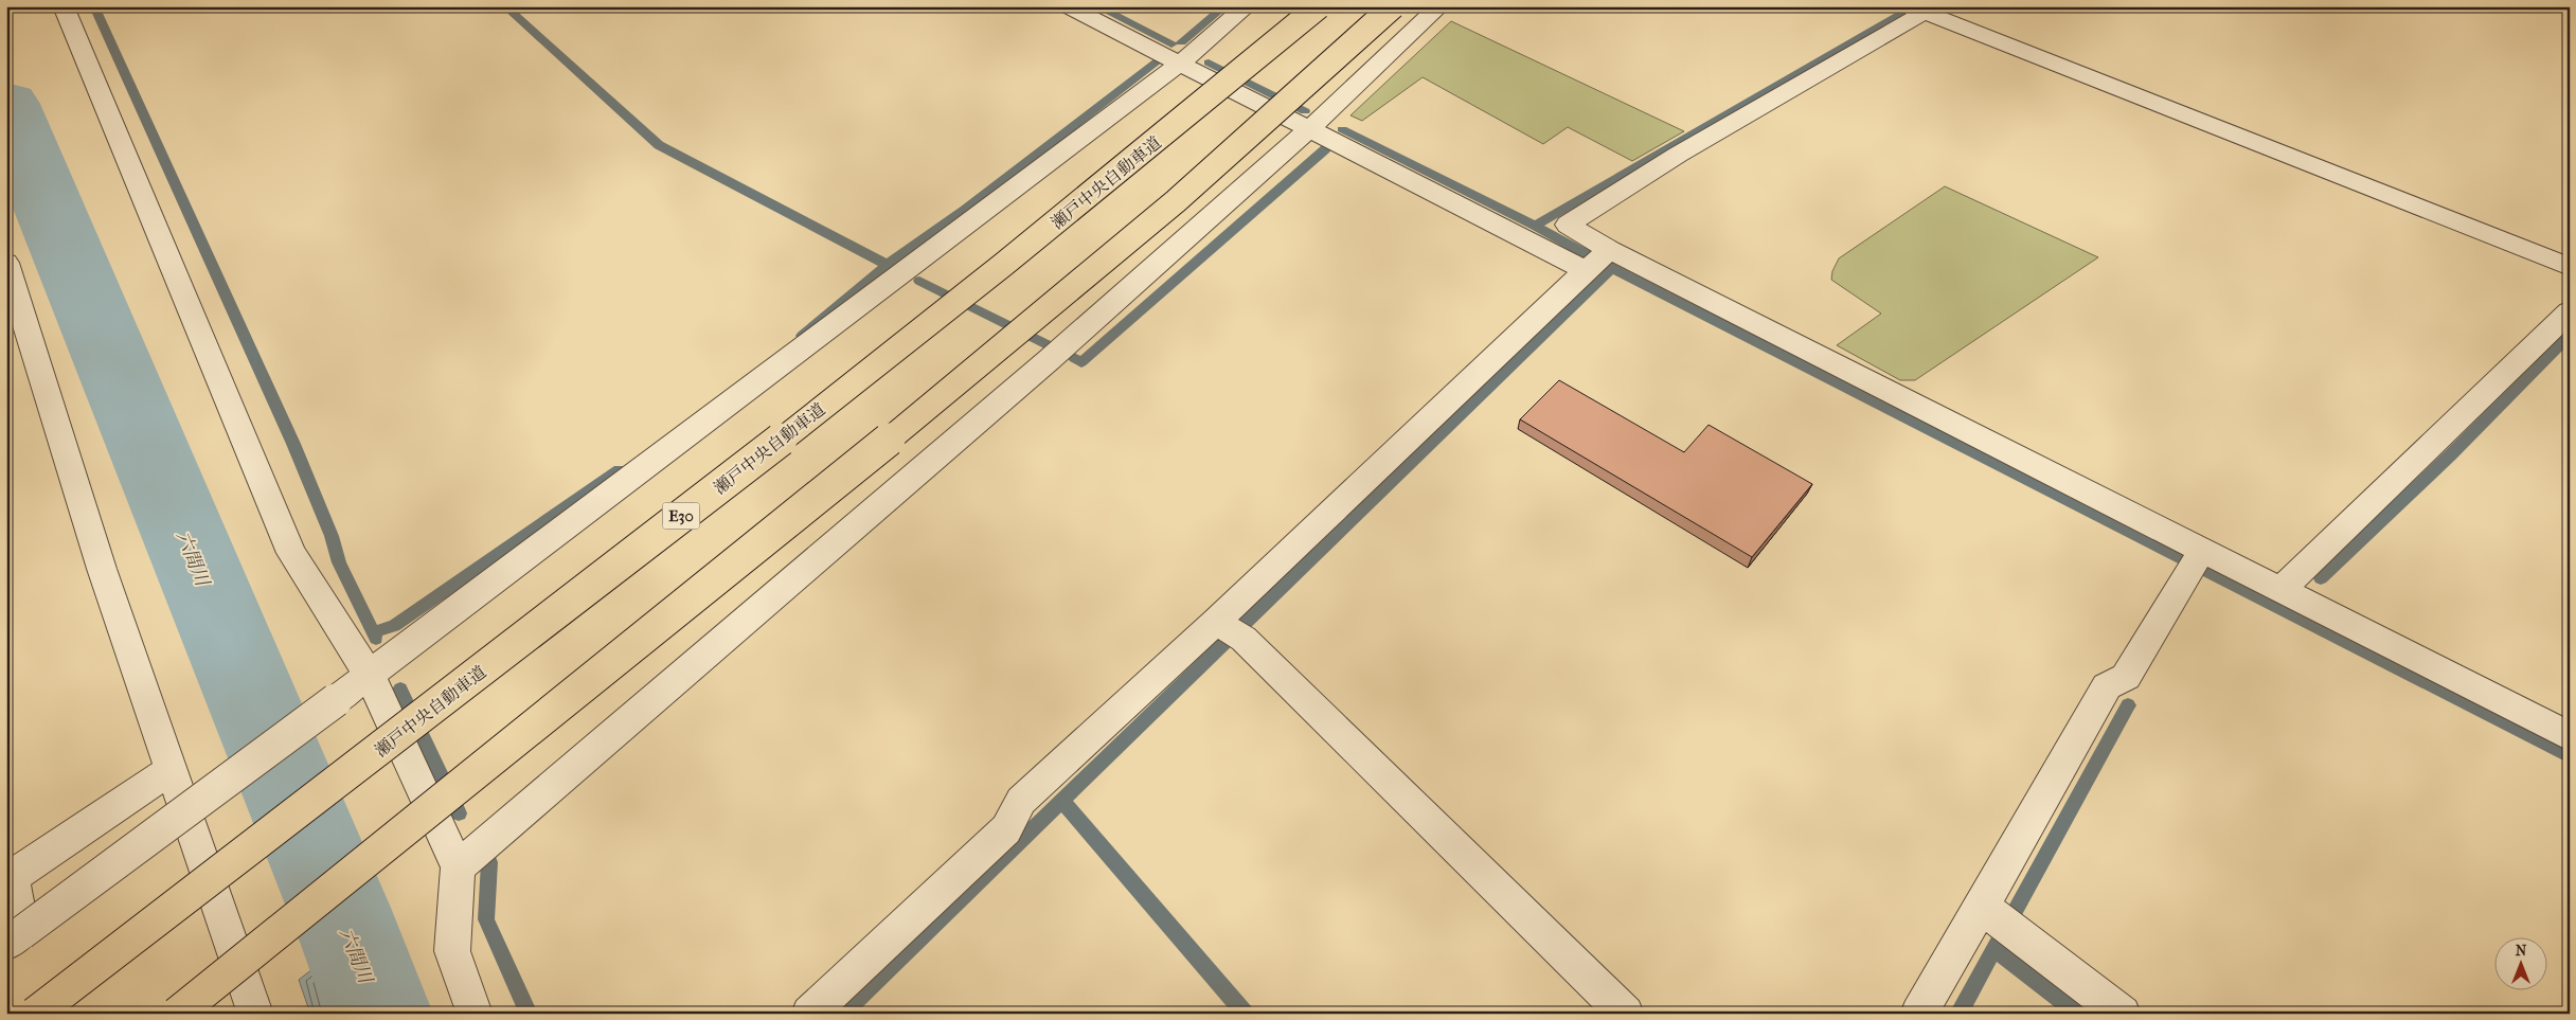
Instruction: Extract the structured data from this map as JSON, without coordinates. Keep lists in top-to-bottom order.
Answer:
{
  "streets": {
    "highway": ["瀬戸中央自動車道", "E30"]
  },
  "water": ["六間川"],
  "north": "top"
}
